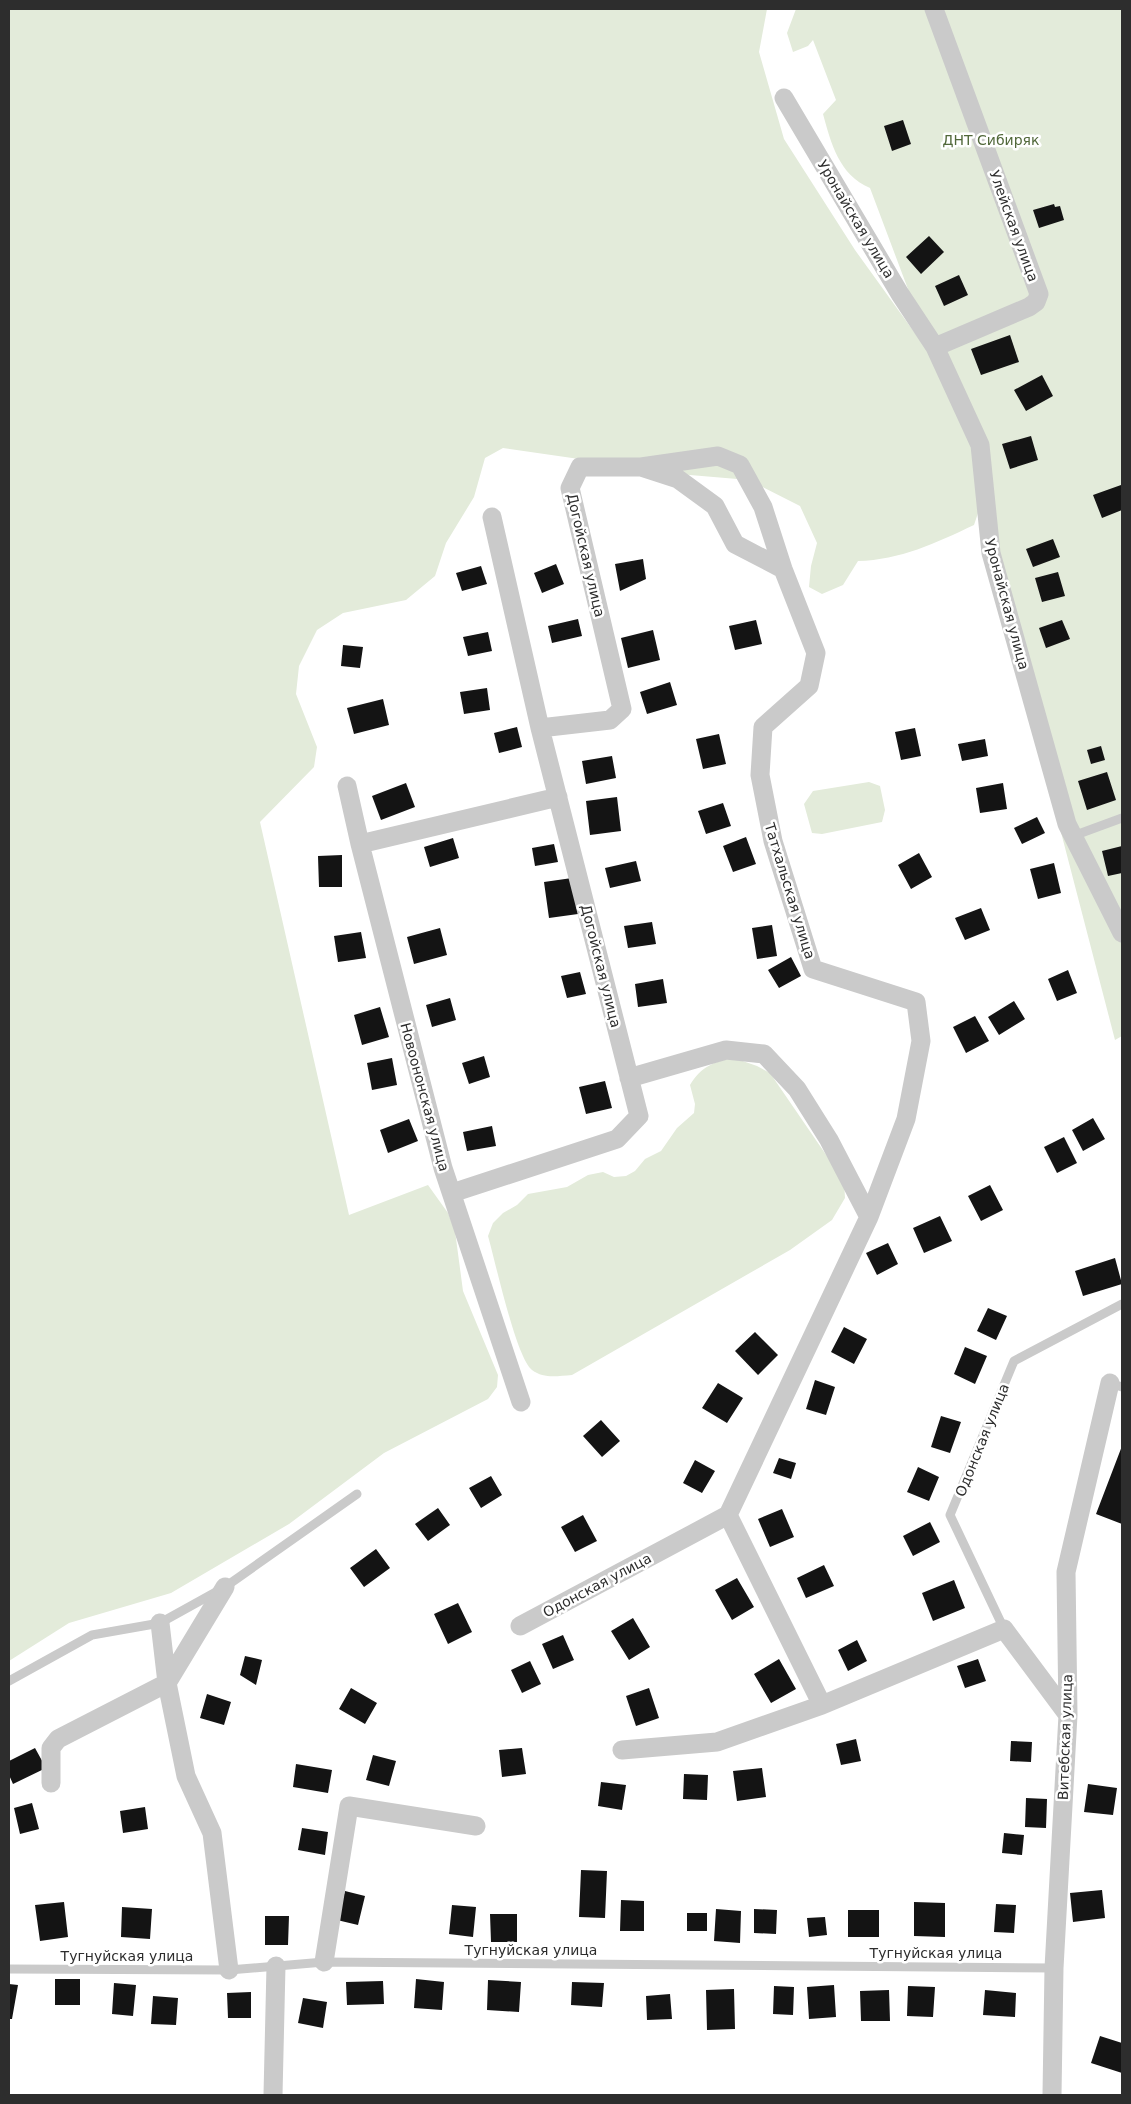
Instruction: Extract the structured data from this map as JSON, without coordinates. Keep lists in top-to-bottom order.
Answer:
{
  "streets": {
    "street": [
      "Уронайская улица",
      "Улейская улица",
      "Догойская улица",
      "Татхальская улица",
      "Новоононская улица",
      "Одонская улица",
      "Витебская улица"
    ],
    "lane": ["Тугнуйская улица"]
  },
  "crossings": [
    ["Уронайская улица", "Улейская улица"],
    ["Догойская улица", "Татхальская улица"],
    ["Догойская улица", "Новоононская улица"],
    ["Витебская улица", "Тугнуйская улица"]
  ],
  "parks": ["ДНТ Сибиряк"]
}
